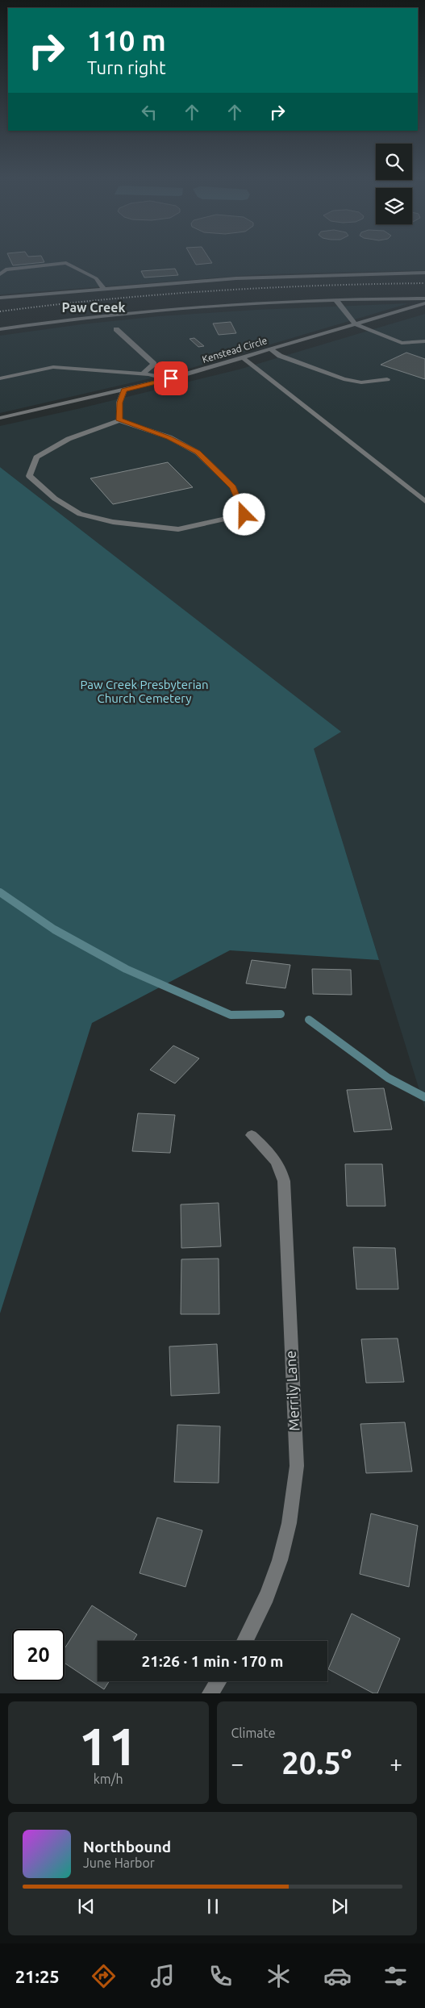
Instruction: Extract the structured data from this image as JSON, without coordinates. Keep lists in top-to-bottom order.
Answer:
{
  "streets": {
    "street": ["Kenstead Circle", "Merrily Lane"]
  },
  "districts": ["Paw Creek"],
  "parks": ["Paw Creek Presbyterian Church Cemetery"],
  "page": {
    "turn": ["110 m", "Turn right"],
    "limit": "20",
    "trip": "21:26 · 1 min · 170 m",
    "tile": [
      ["11", "km/h"],
      "Climate"
    ],
    "heat": ["−", "20.5°", "+"],
    "song": ["Northbound", "June Harbor"],
    "tabs": "21:25"
  }
}
